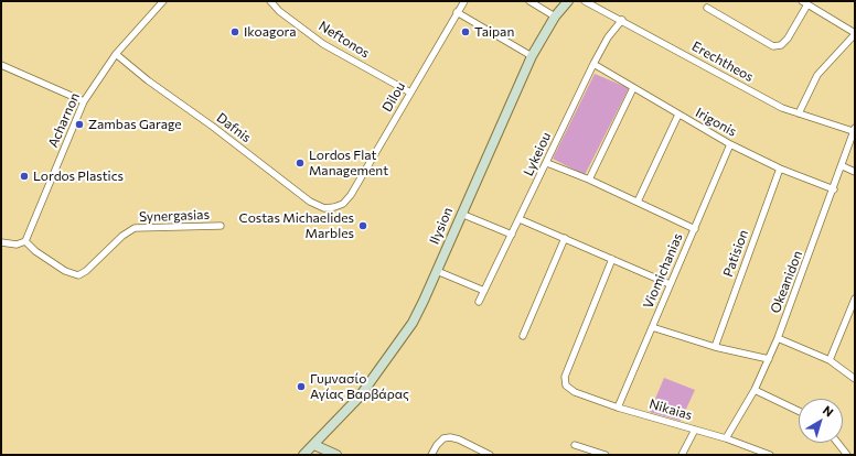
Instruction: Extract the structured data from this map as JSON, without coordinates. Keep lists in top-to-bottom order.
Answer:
{
  "streets": {
    "street": [
      "Neftonos",
      "Erechtheos",
      "Dilou",
      "Acharnon",
      "Irigonis",
      "Dafnis",
      "Lykeiou",
      "Synergasias",
      "Ilysion",
      "Patision",
      "Viomichanias",
      "Okeanidon",
      "Nikaias"
    ]
  },
  "crossings": [
    ["Neftonos", "Dilou"],
    ["Erechtheos", "Lykeiou"],
    ["Erechtheos", "Okeanidon"],
    ["Dilou", "Dafnis"],
    ["Acharnon", "Dafnis"],
    ["Acharnon", "Synergasias"],
    ["Irigonis", "Lykeiou"],
    ["Irigonis", "Patision"],
    ["Irigonis", "Viomichanias"],
    ["Irigonis", "Okeanidon"],
    ["Viomichanias", "Nikaias"],
    ["Okeanidon", "Nikaias"]
  ],
  "places": [
    "Ikoagora",
    "Taipan",
    "Zambas Garage",
    "Lordos Flat Management",
    "Lordos Plastics",
    "Costas Michaelides Marbles",
    "Γυμνασίο Αγίας Βαρβάρας"
  ],
  "north": "top right"
}
